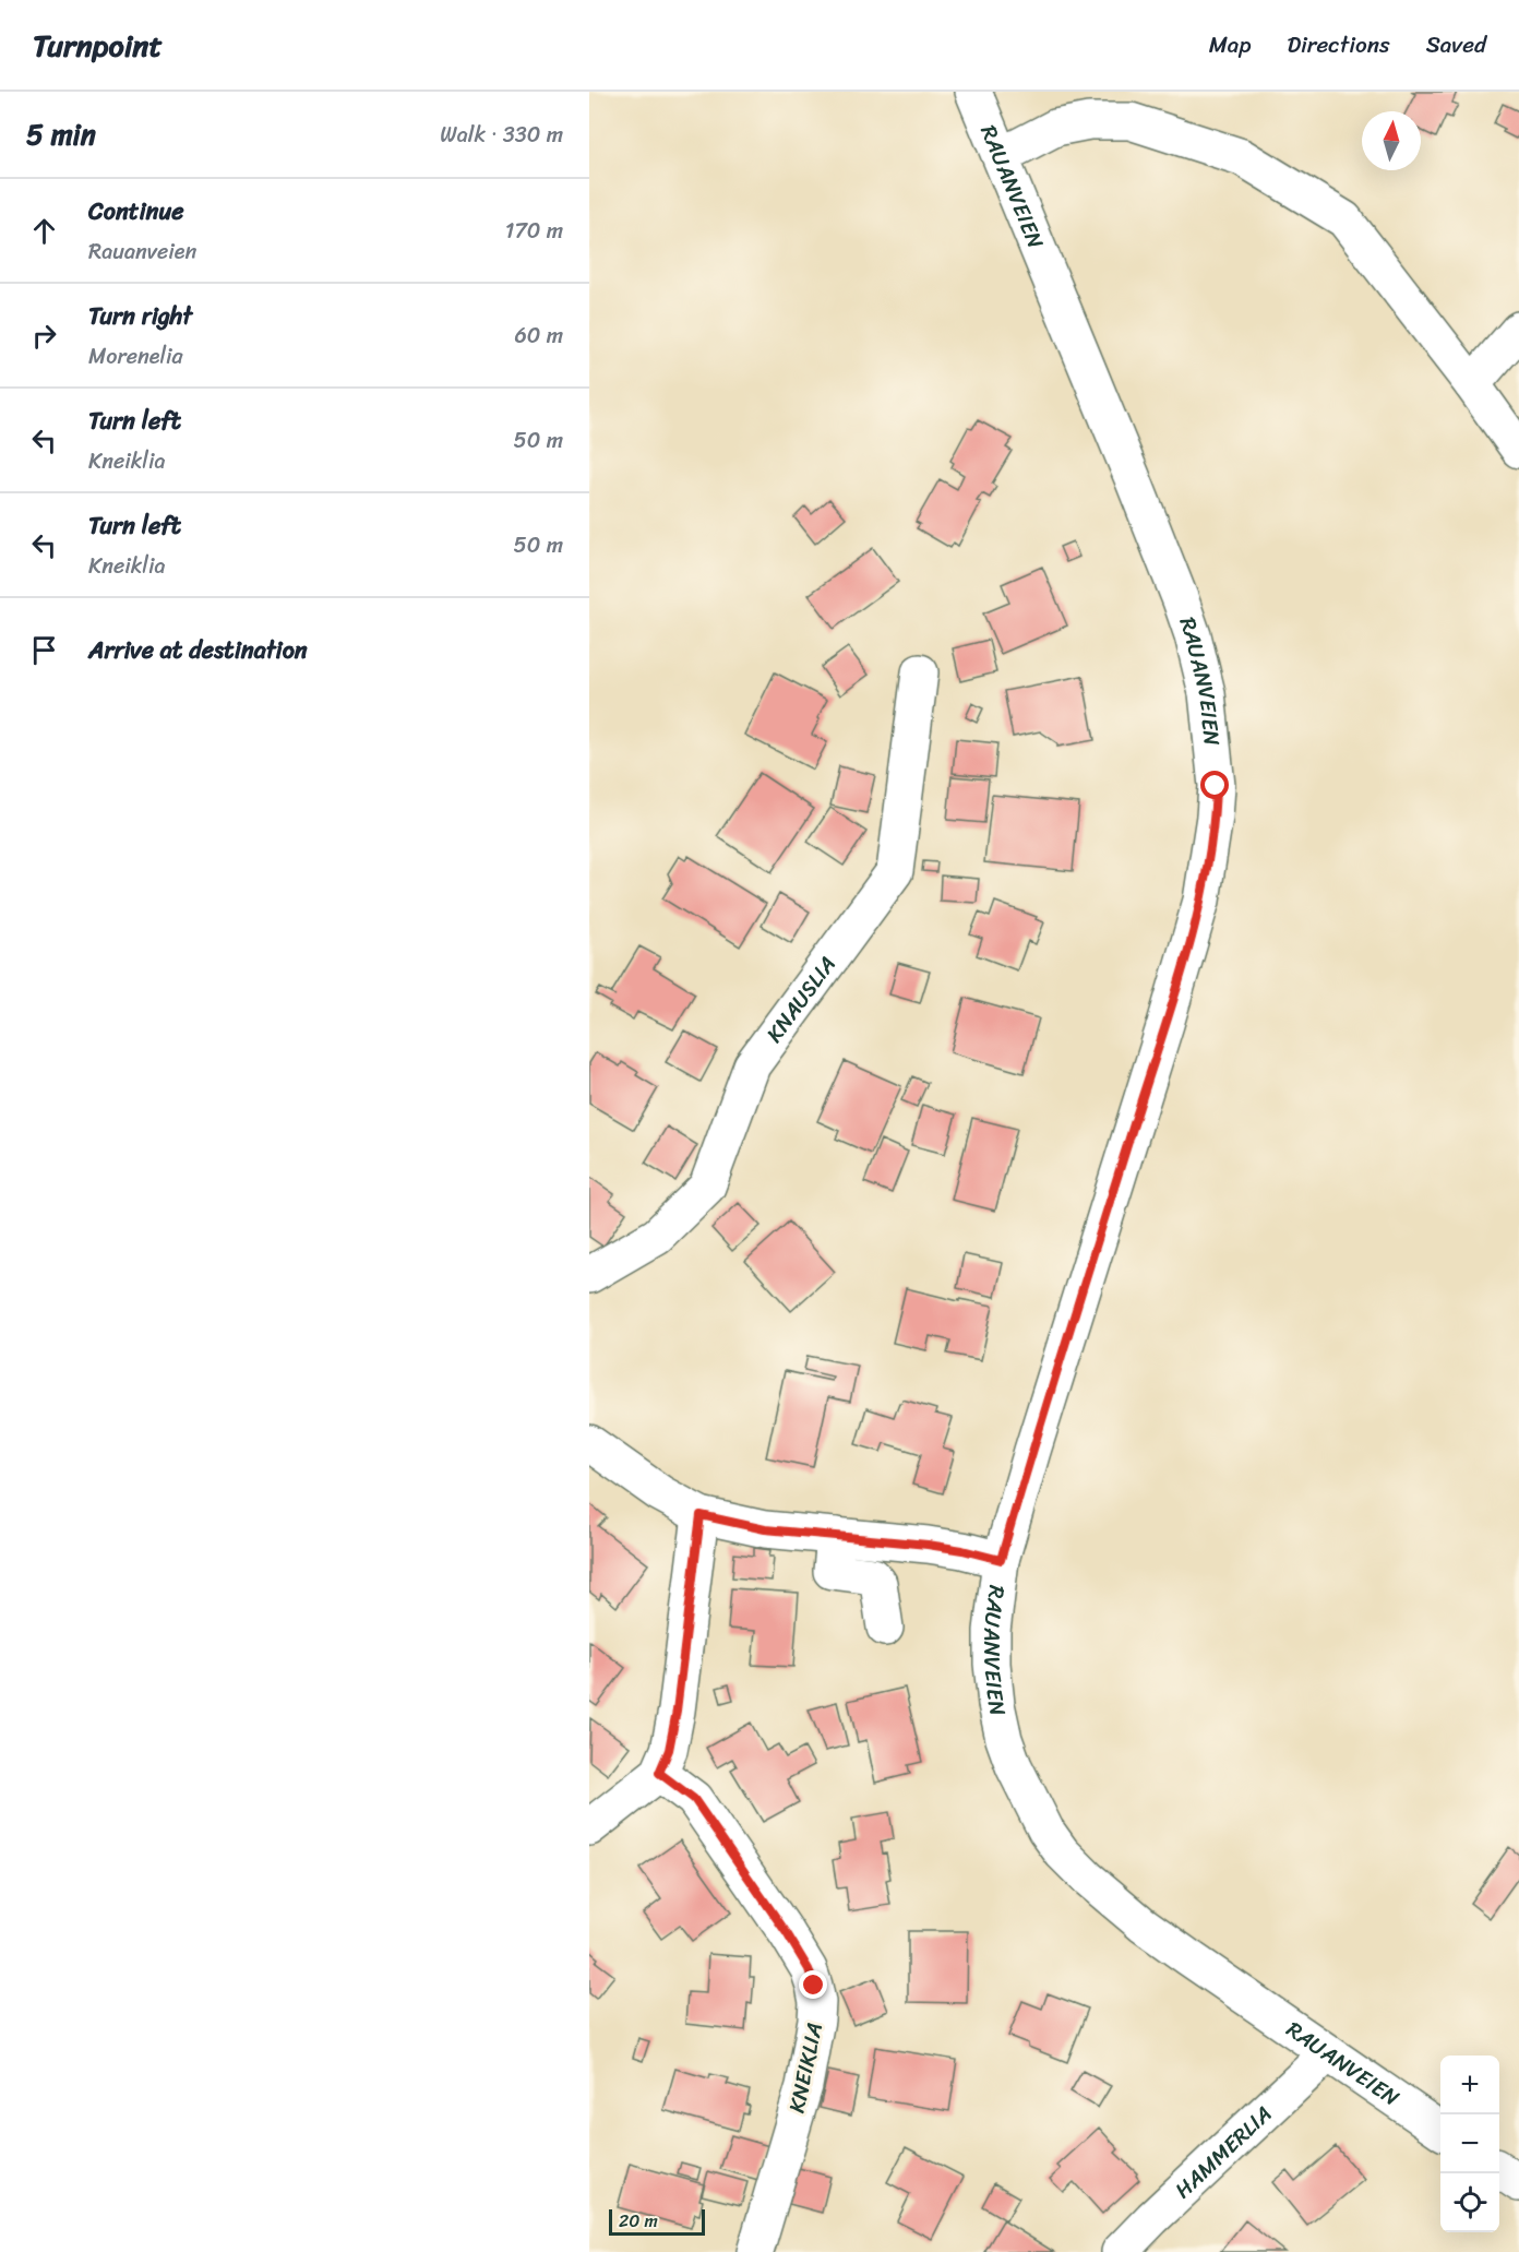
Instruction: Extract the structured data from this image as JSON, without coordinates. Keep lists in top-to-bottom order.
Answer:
{
  "streets": {
    "street": [
      "RAUANVEIEN",
      "KNAUSLIA",
      "KNEIKLIA",
      "HAMMERLIA"
    ]
  },
  "crossings": [
    ["RAUANVEIEN", "HAMMERLIA"]
  ],
  "scale_bar": "20 m",
  "north": "top",
  "page": {
    "header": "Turnpoint",
    "nav": ["Map", "Directions", "Saved"],
    "heading": ["5 min", "Walk · 330 m"],
    "list": [
      ["Continue", "Rauanveien", "170 m"],
      ["Turn right", "Morenelia", "60 m"],
      ["Turn left", "Kneiklia", "50 m"],
      ["Turn left", "Kneiklia", "50 m"],
      "Arrive at destination"
    ],
    "map_buttons": ["+", "−"],
    "scale": "20 m"
  }
}
